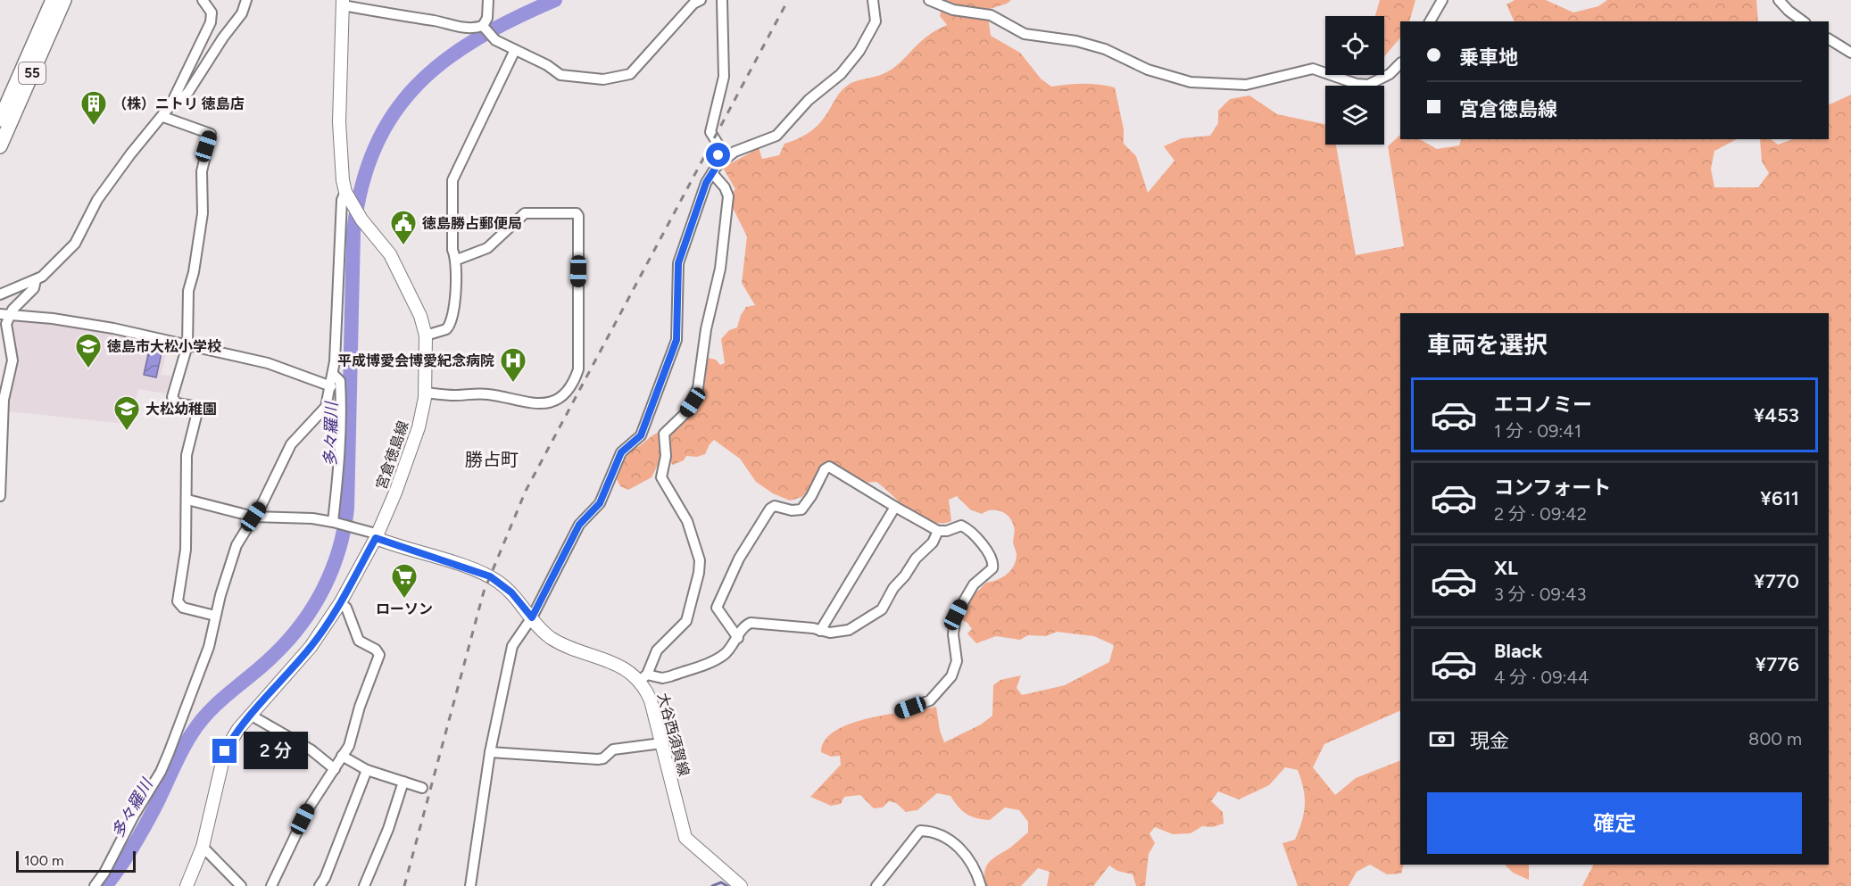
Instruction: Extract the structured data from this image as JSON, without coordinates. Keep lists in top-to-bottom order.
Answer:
{
  "streets": {
    "highway": ["55"],
    "main road": ["宮倉徳島線", "大谷西須賀線"]
  },
  "crossings": [
    ["宮倉徳島線", "大谷西須賀線"]
  ],
  "districts": ["勝占町"],
  "water": ["多々羅川"],
  "places": {
    "building": ["（株）ニトリ 徳島店"],
    "public building": ["徳島勝占郵便局"],
    "school or university": ["徳島市大松小学校", "大松幼稚園"],
    "hospital": ["平成博愛会博愛紀念病院"],
    "supermarket": ["ローソン"]
  },
  "scale_bar": "100 m",
  "page": {
    "banner": ["乗車地", "宮倉徳島線"],
    "heading": "車両を選択",
    "list": [
      {
        "name": "エコノミー",
        "note": "1 分 · 09:41",
        "value": "¥453"
      },
      {
        "name": "コンフォート",
        "note": "2 分 · 09:42",
        "value": "¥611"
      },
      {
        "name": "XL",
        "note": "3 分 · 09:43",
        "value": "¥770"
      },
      {
        "name": "Black",
        "note": "4 分 · 09:44",
        "value": "¥776"
      }
    ],
    "pay": ["現金", "800 m"],
    "bubble": "2 分",
    "buttons": "確定",
    "scale": "100 m"
  }
}
